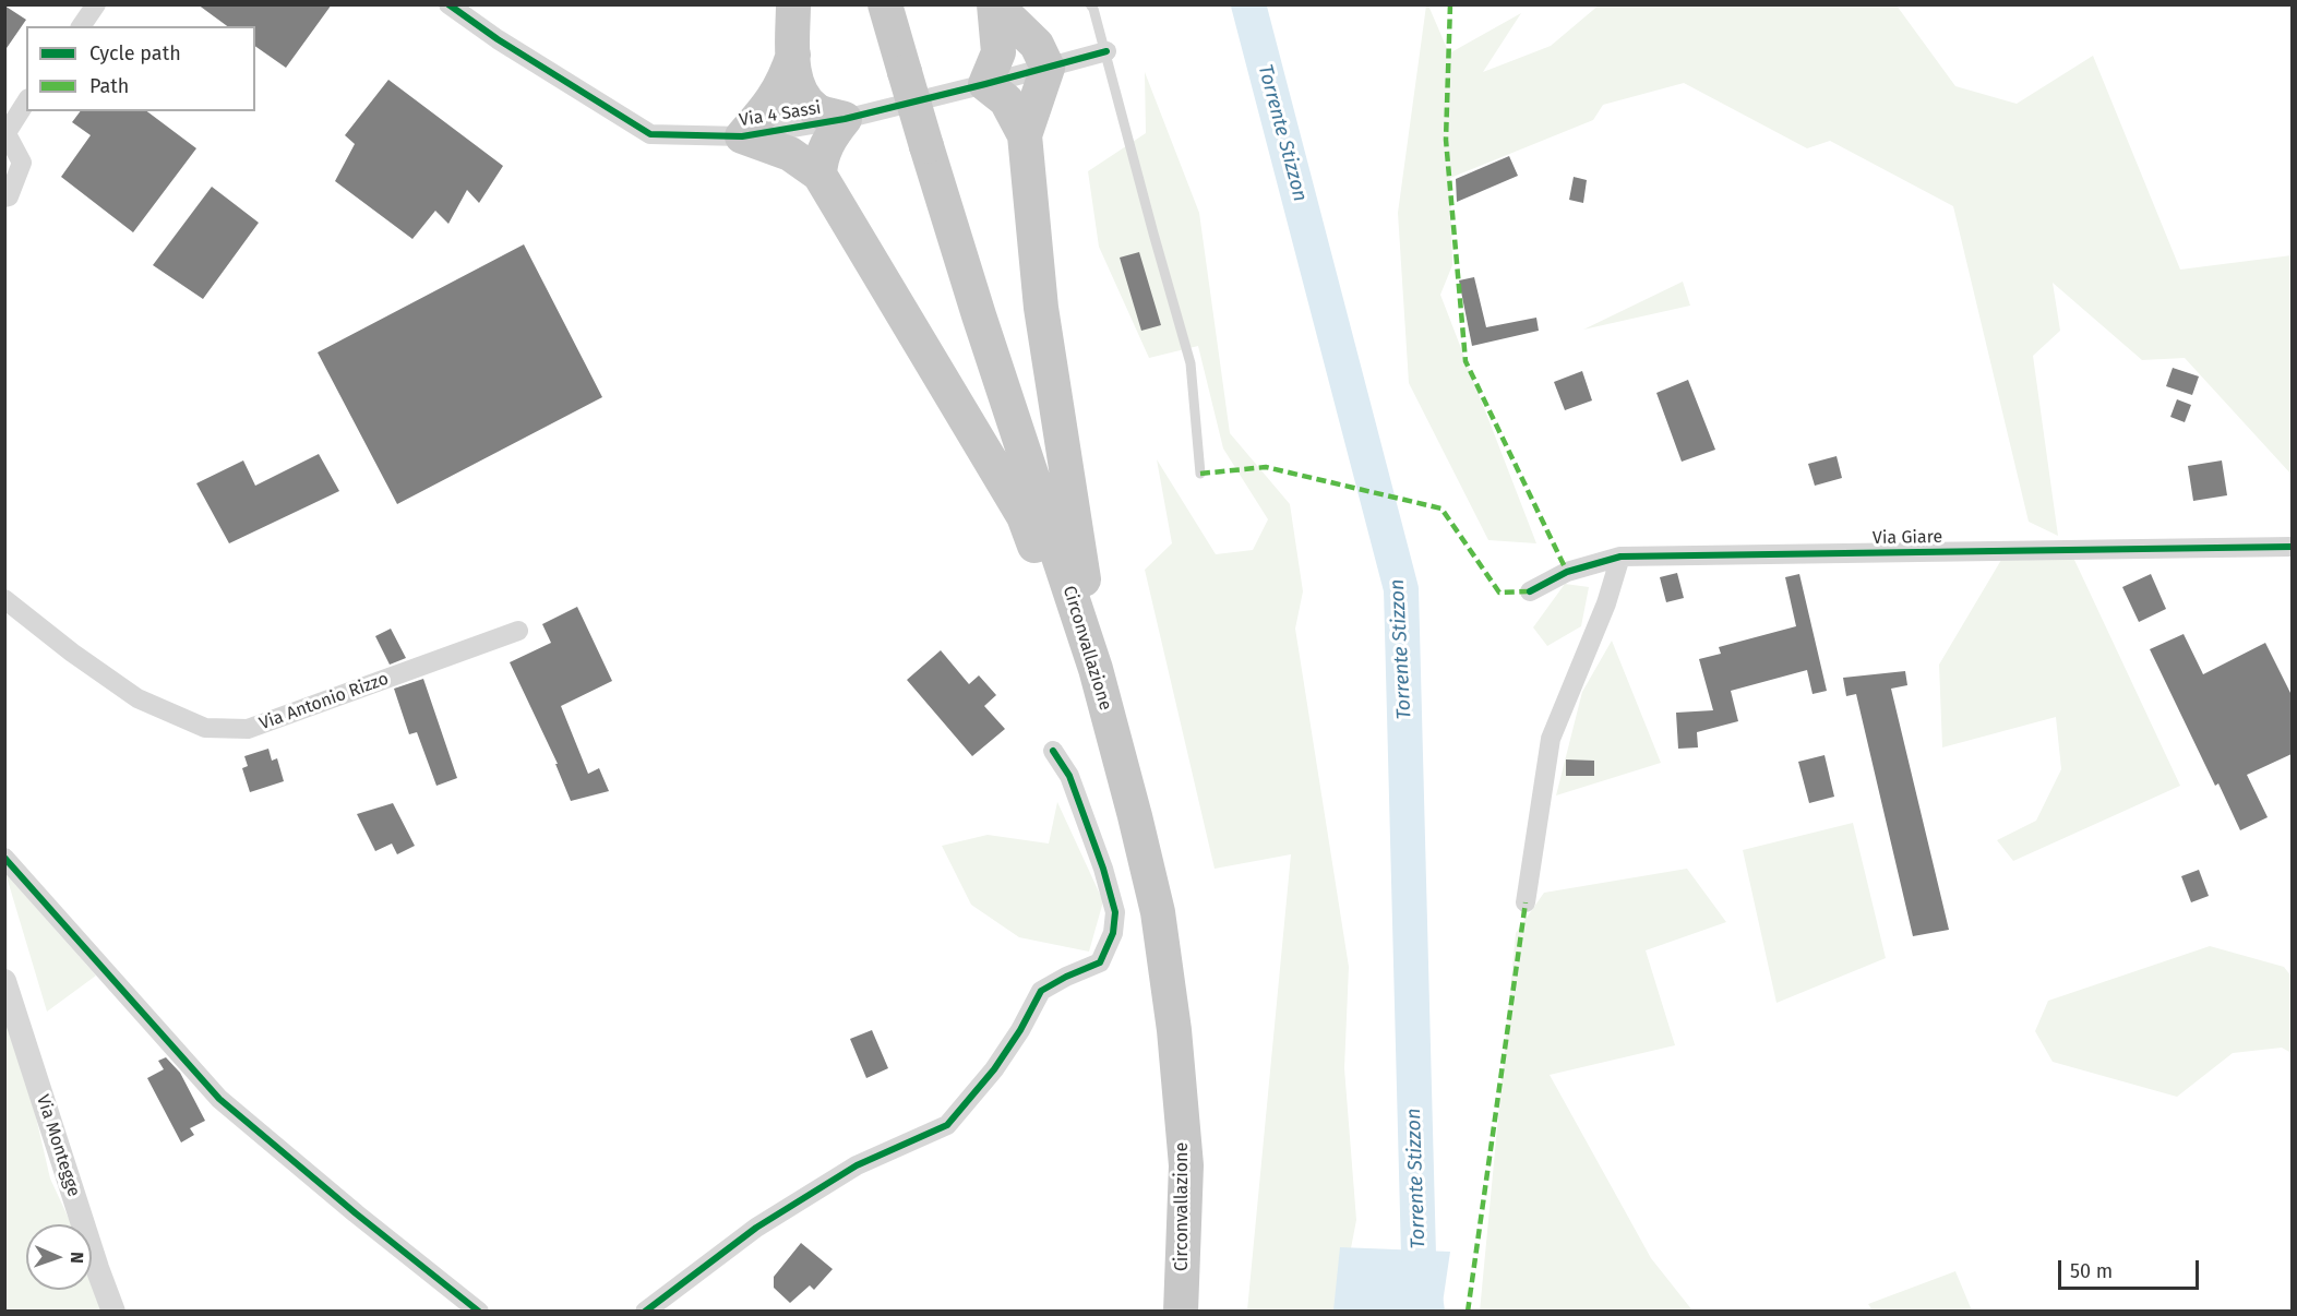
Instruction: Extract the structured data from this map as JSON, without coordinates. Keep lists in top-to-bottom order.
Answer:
{
  "streets": {
    "highway": ["Circonvallazione"],
    "street": [
      "Via 4 Sassi",
      "Via Giare",
      "Via Antonio Rizzo",
      "Via Montegge"
    ]
  },
  "water": ["Torrente Stizzon"],
  "legend": ["Cycle path", "Path"],
  "scale_bar": "50 m",
  "north": "right"
}
